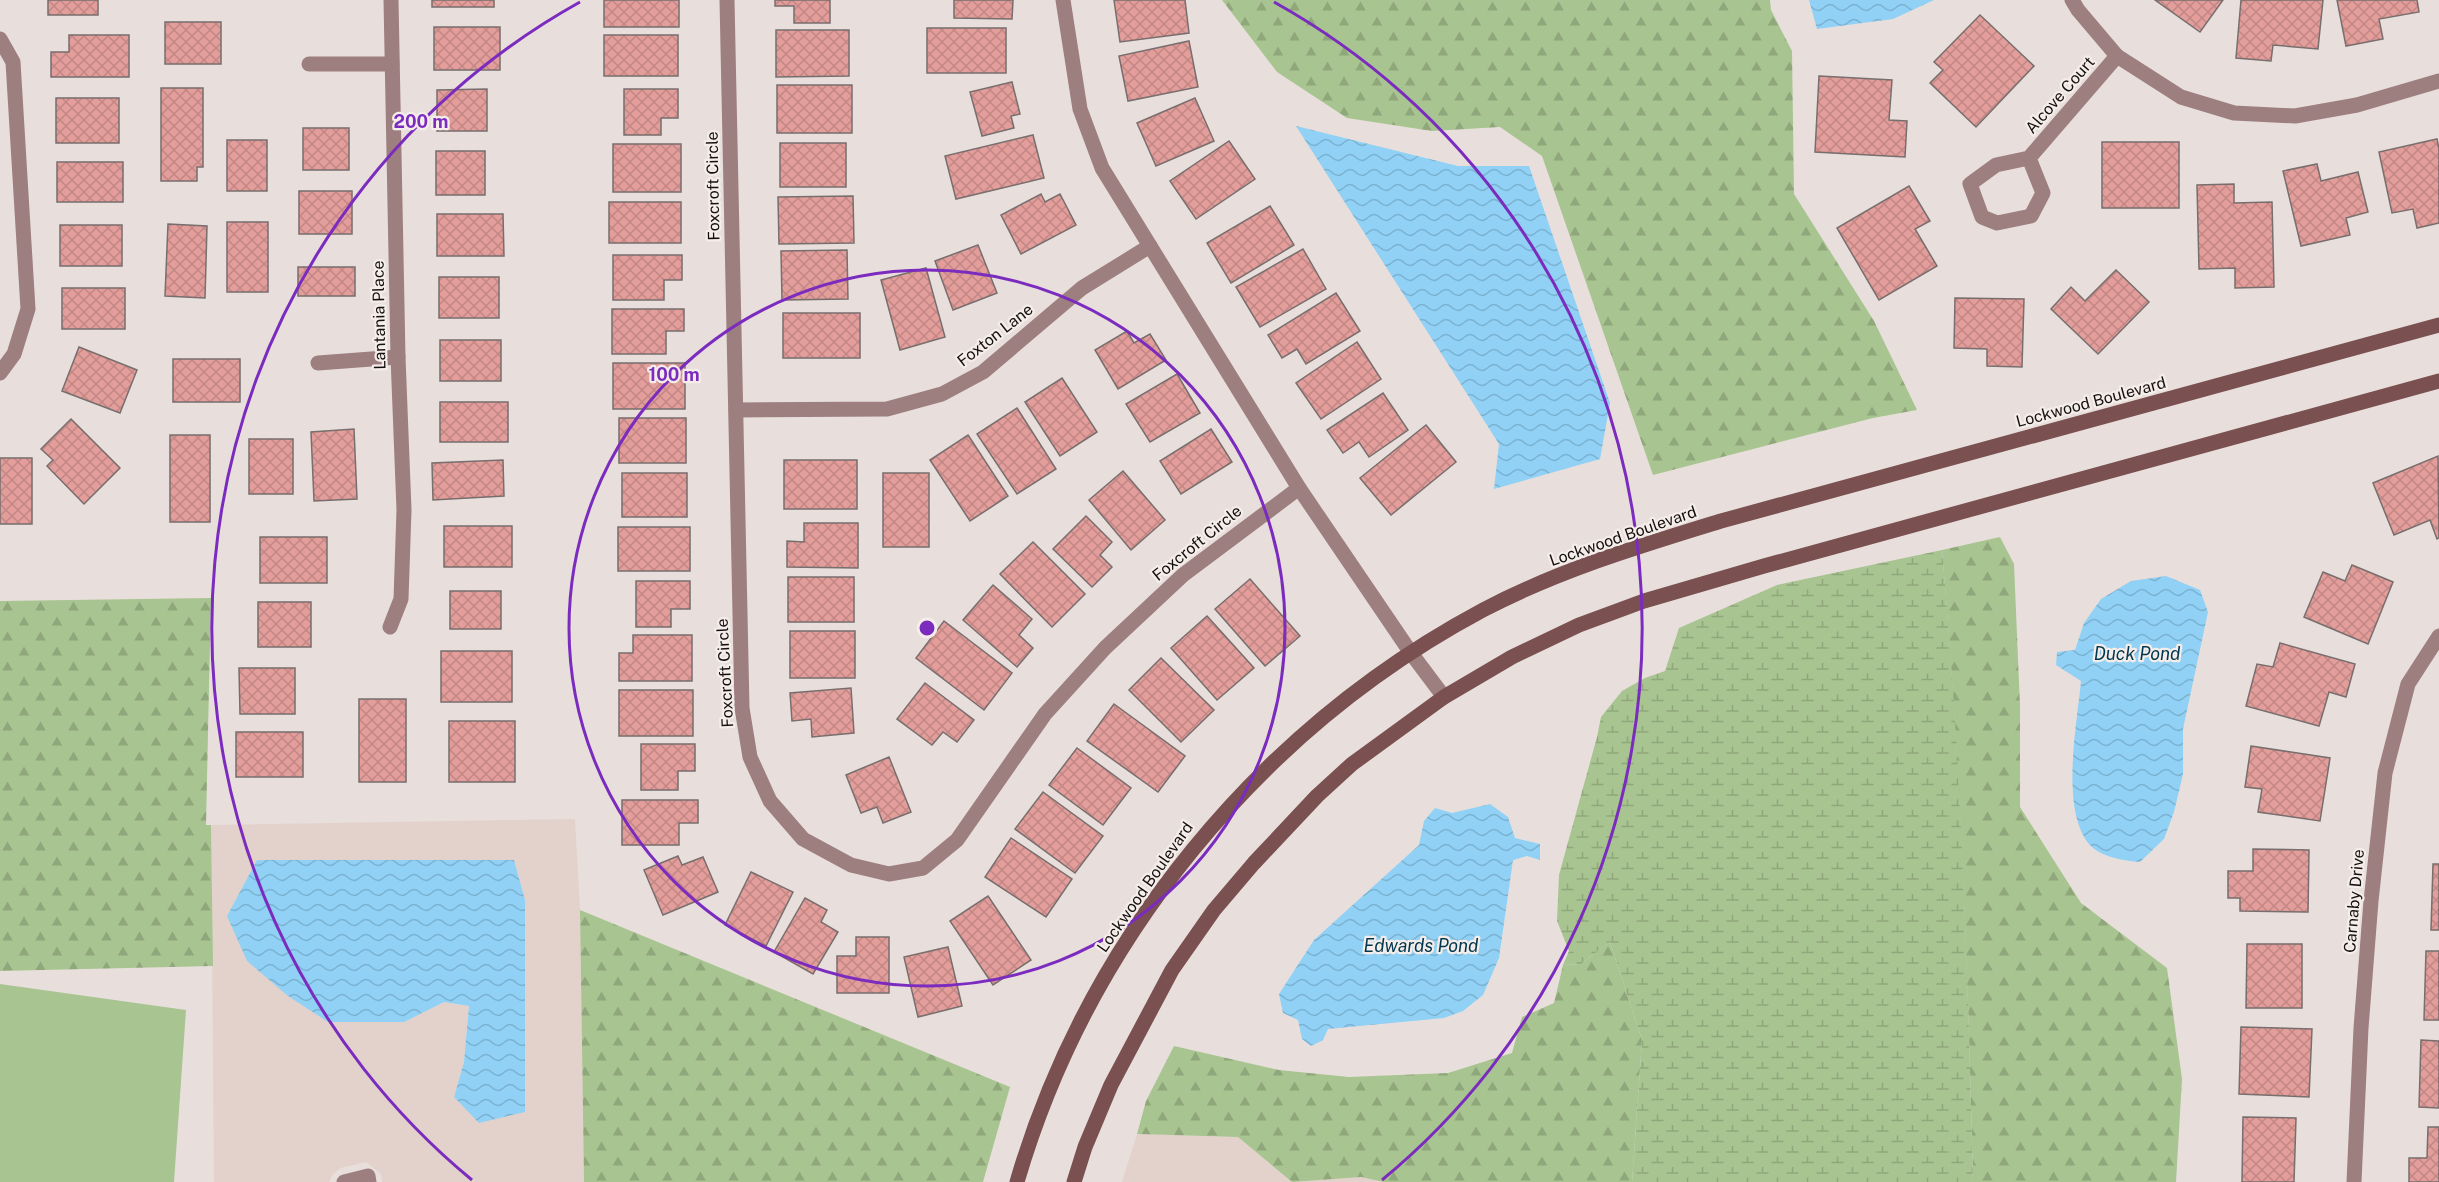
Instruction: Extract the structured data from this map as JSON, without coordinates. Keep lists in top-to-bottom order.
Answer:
{
  "streets": {
    "main road": ["Lockwood Boulevard"],
    "street": [
      "Alcove Court",
      "Foxcroft Circle",
      "Lantania Place",
      "Foxton Lane",
      "Carnaby Drive"
    ]
  },
  "crossings": [
    ["Foxcroft Circle", "Foxton Lane"]
  ],
  "water": ["Duck Pond", "Edwards Pond"],
  "rings": ["200 m", "100 m"]
}
